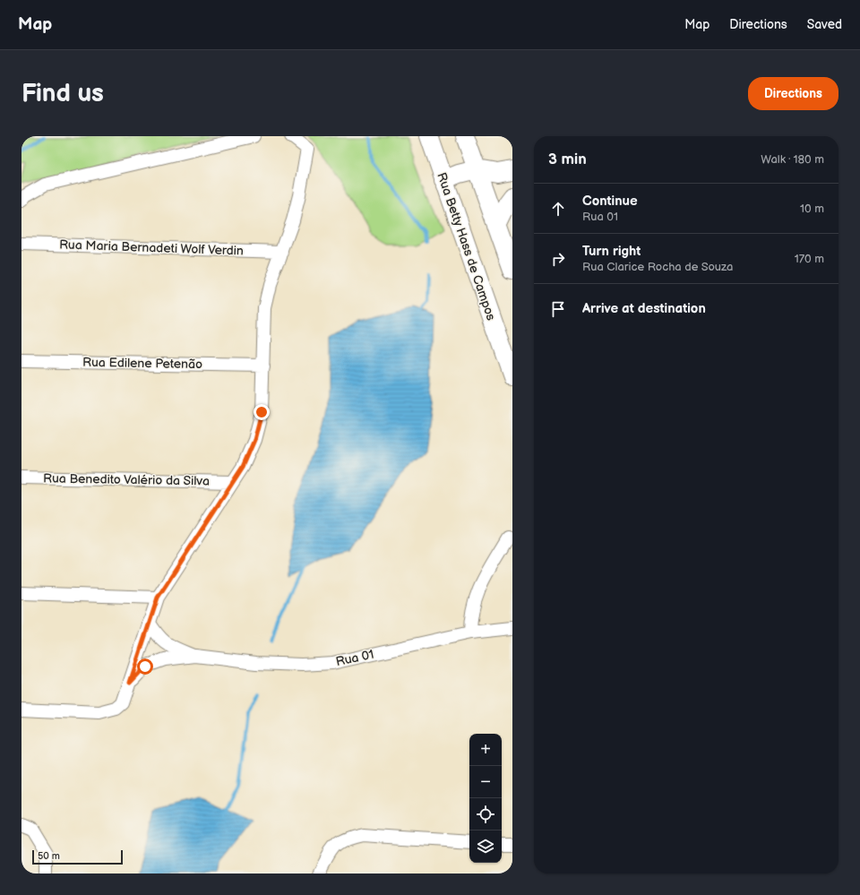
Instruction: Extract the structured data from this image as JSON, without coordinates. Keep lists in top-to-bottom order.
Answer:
{
  "streets": {
    "street": [
      "Rua Betty Hass de Campos",
      "Rua Maria Bernadeti Wolf Verdin",
      "Rua Edilene Petenão",
      "Rua Benedito Valério da Silva",
      "Rua 01"
    ]
  },
  "scale_bar": "50 m",
  "page": {
    "header": "Map",
    "nav": ["Map", "Directions", "Saved"],
    "buttons": "Directions",
    "title": "Find us",
    "heading": ["3 min", "Walk · 180 m"],
    "list": [
      ["Continue", "Rua 01", "10 m"],
      ["Turn right", "Rua Clarice Rocha de Souza", "170 m"],
      "Arrive at destination"
    ],
    "map_buttons": ["+", "−"],
    "scale": "50 m"
  }
}
